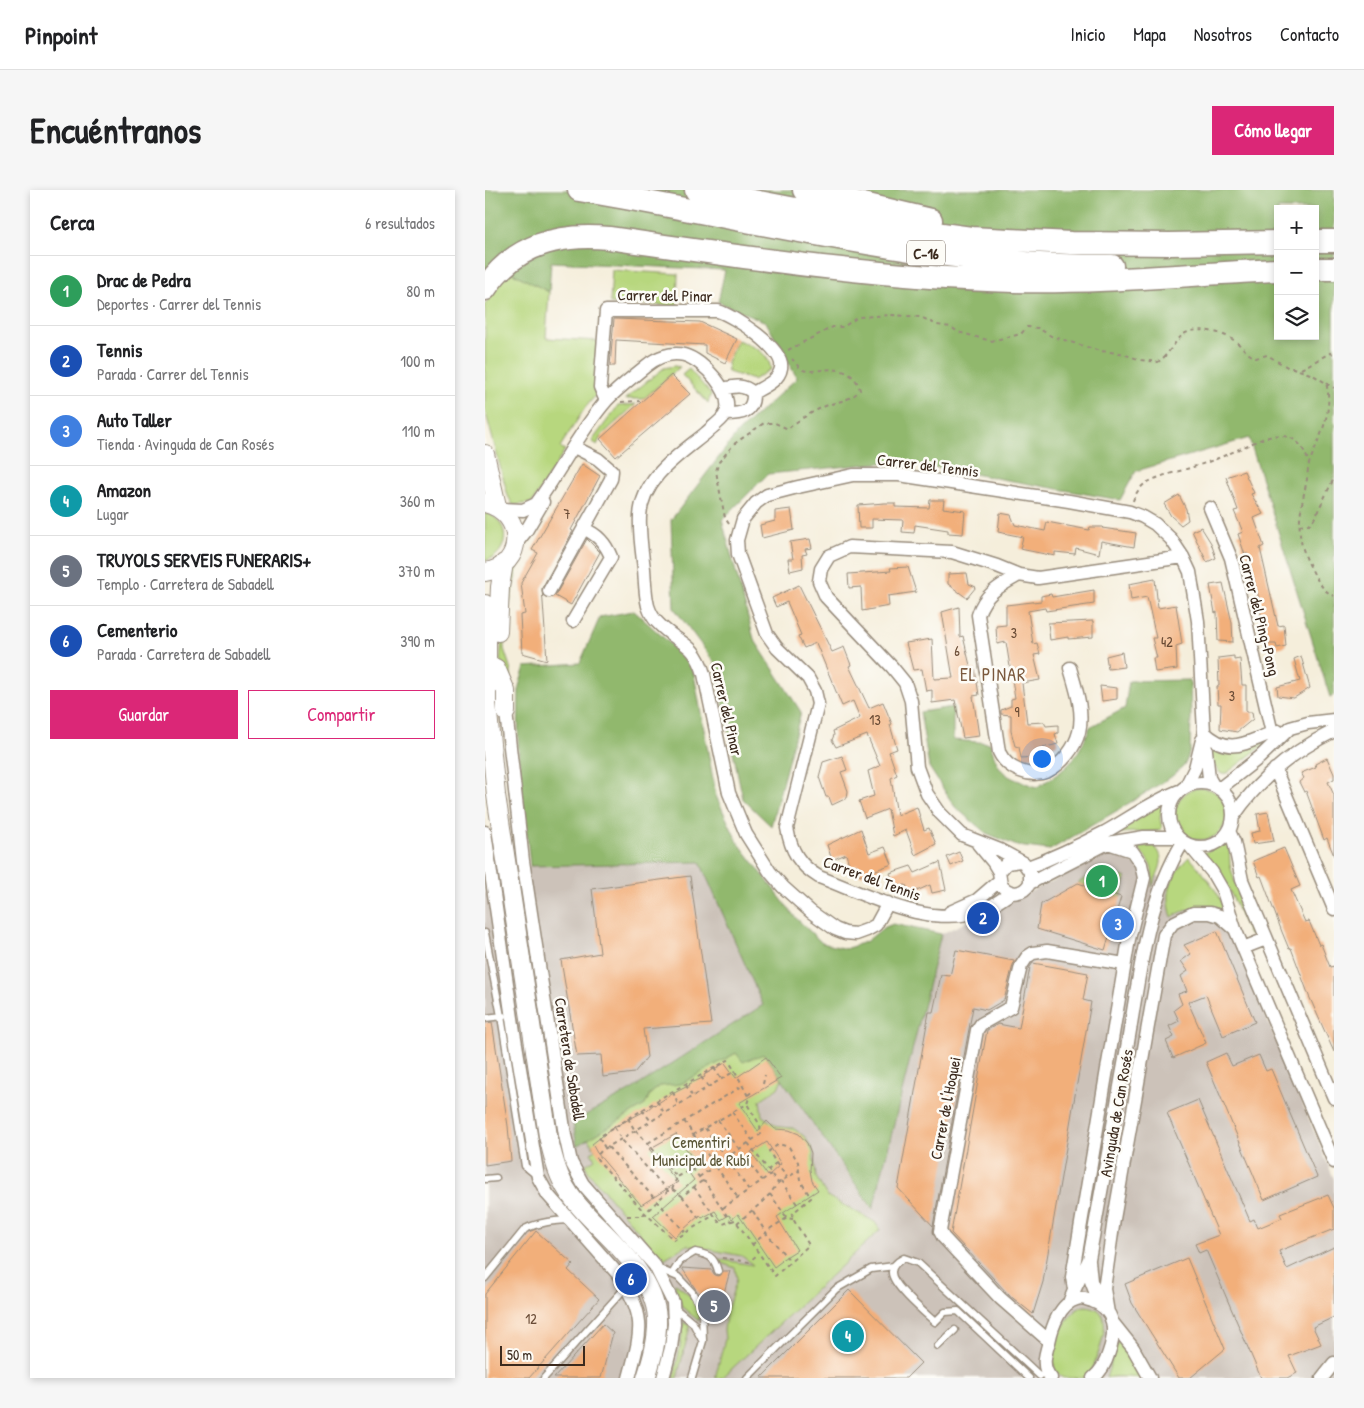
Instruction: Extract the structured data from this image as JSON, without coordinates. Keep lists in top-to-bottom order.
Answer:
{
  "streets": {
    "highway": ["C-16"],
    "street": [
      "Carrer del Pinar",
      "Carrer del Tennis",
      "Carrer del Ping-Pong",
      "Carretera de Sabadell",
      "Carrer de l'Hoquei",
      "Avinguda de Can Rosés"
    ]
  },
  "crossings": [
    ["Carrer del Pinar", "Carrer del Tennis"],
    ["Carrer del Tennis", "Avinguda de Can Rosés"],
    ["Carrer de l'Hoquei", "Avinguda de Can Rosés"]
  ],
  "districts": ["EL PINAR"],
  "parks": ["Cementiri Municipal de Rubí"],
  "house_numbers": [
    "7",
    "3",
    "42",
    "6",
    "3",
    "9",
    "13",
    "12"
  ],
  "scale_bar": "50 m",
  "page": {
    "header": "Pinpoint",
    "nav": [
      "Inicio",
      "Mapa",
      "Nosotros",
      "Contacto"
    ],
    "buttons": [
      "Cómo llegar",
      ["Guardar", "Compartir"]
    ],
    "title": "Encuéntranos",
    "heading": ["Cerca", "6 resultados"],
    "map_buttons": ["+", "−"],
    "list": [
      {
        "mark": "1",
        "name": "Drac de Pedra",
        "note": "Deportes · Carrer del Tennis",
        "value": "80 m"
      },
      {
        "mark": "2",
        "name": "Tennis",
        "note": "Parada · Carrer del Tennis",
        "value": "100 m"
      },
      {
        "mark": "3",
        "name": "Auto Taller",
        "note": "Tienda · Avinguda de Can Rosés",
        "value": "110 m"
      },
      {
        "mark": "4",
        "name": "Amazon",
        "note": "Lugar",
        "value": "360 m"
      },
      {
        "mark": "5",
        "name": "TRUYOLS SERVEIS FUNERARIS+",
        "note": "Templo · Carretera de Sabadell",
        "value": "370 m"
      },
      {
        "mark": "6",
        "name": "Cementerio",
        "note": "Parada · Carretera de Sabadell",
        "value": "390 m"
      }
    ],
    "pins": [
      "1",
      "2",
      "3",
      "6",
      "5",
      "4"
    ],
    "scale": "50 m"
  }
}
